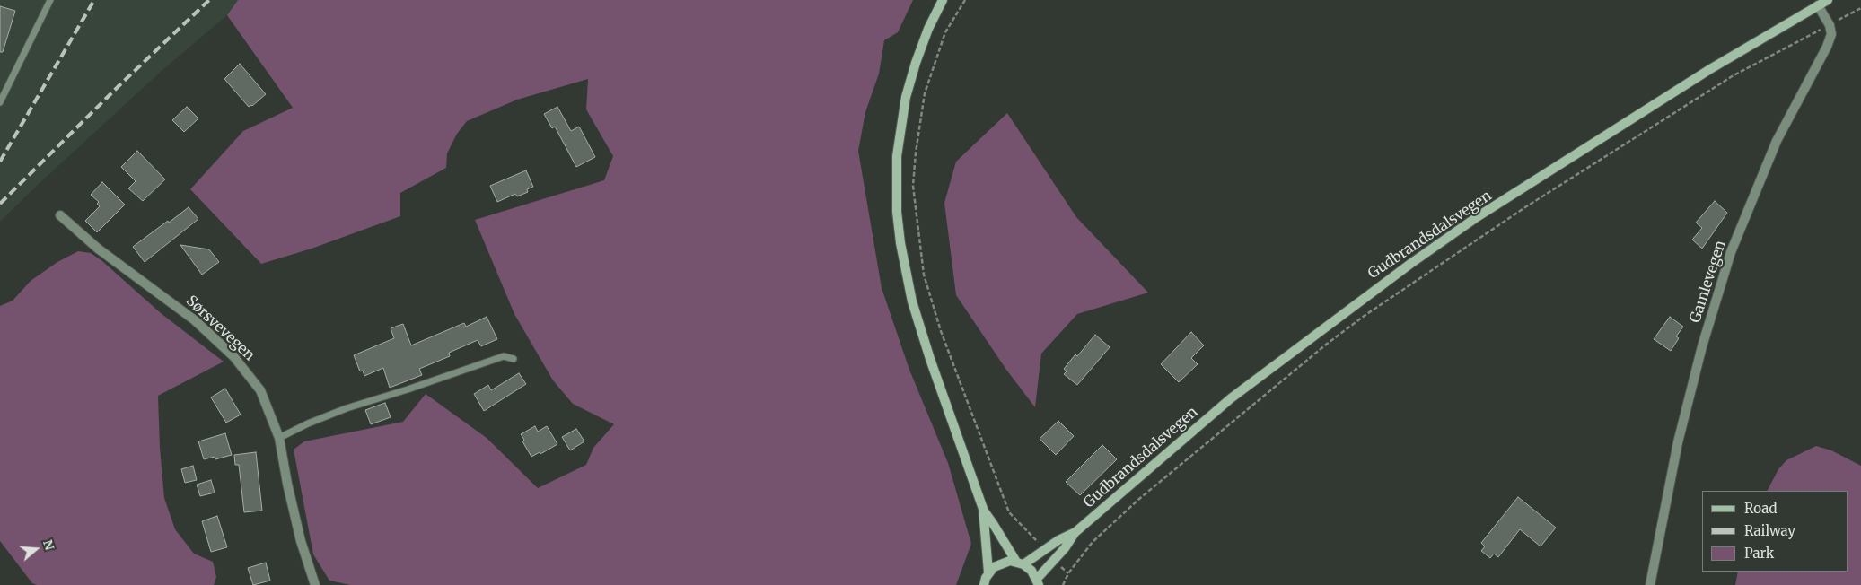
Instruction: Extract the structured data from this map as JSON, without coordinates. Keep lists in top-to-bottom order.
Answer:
{
  "streets": {
    "main road": ["Gudbrandsdalsvegen"],
    "street": ["Gamlevegen", "Sørsvevegen"]
  },
  "legend": ["Road", "Railway", "Park"],
  "north": "right"
}
